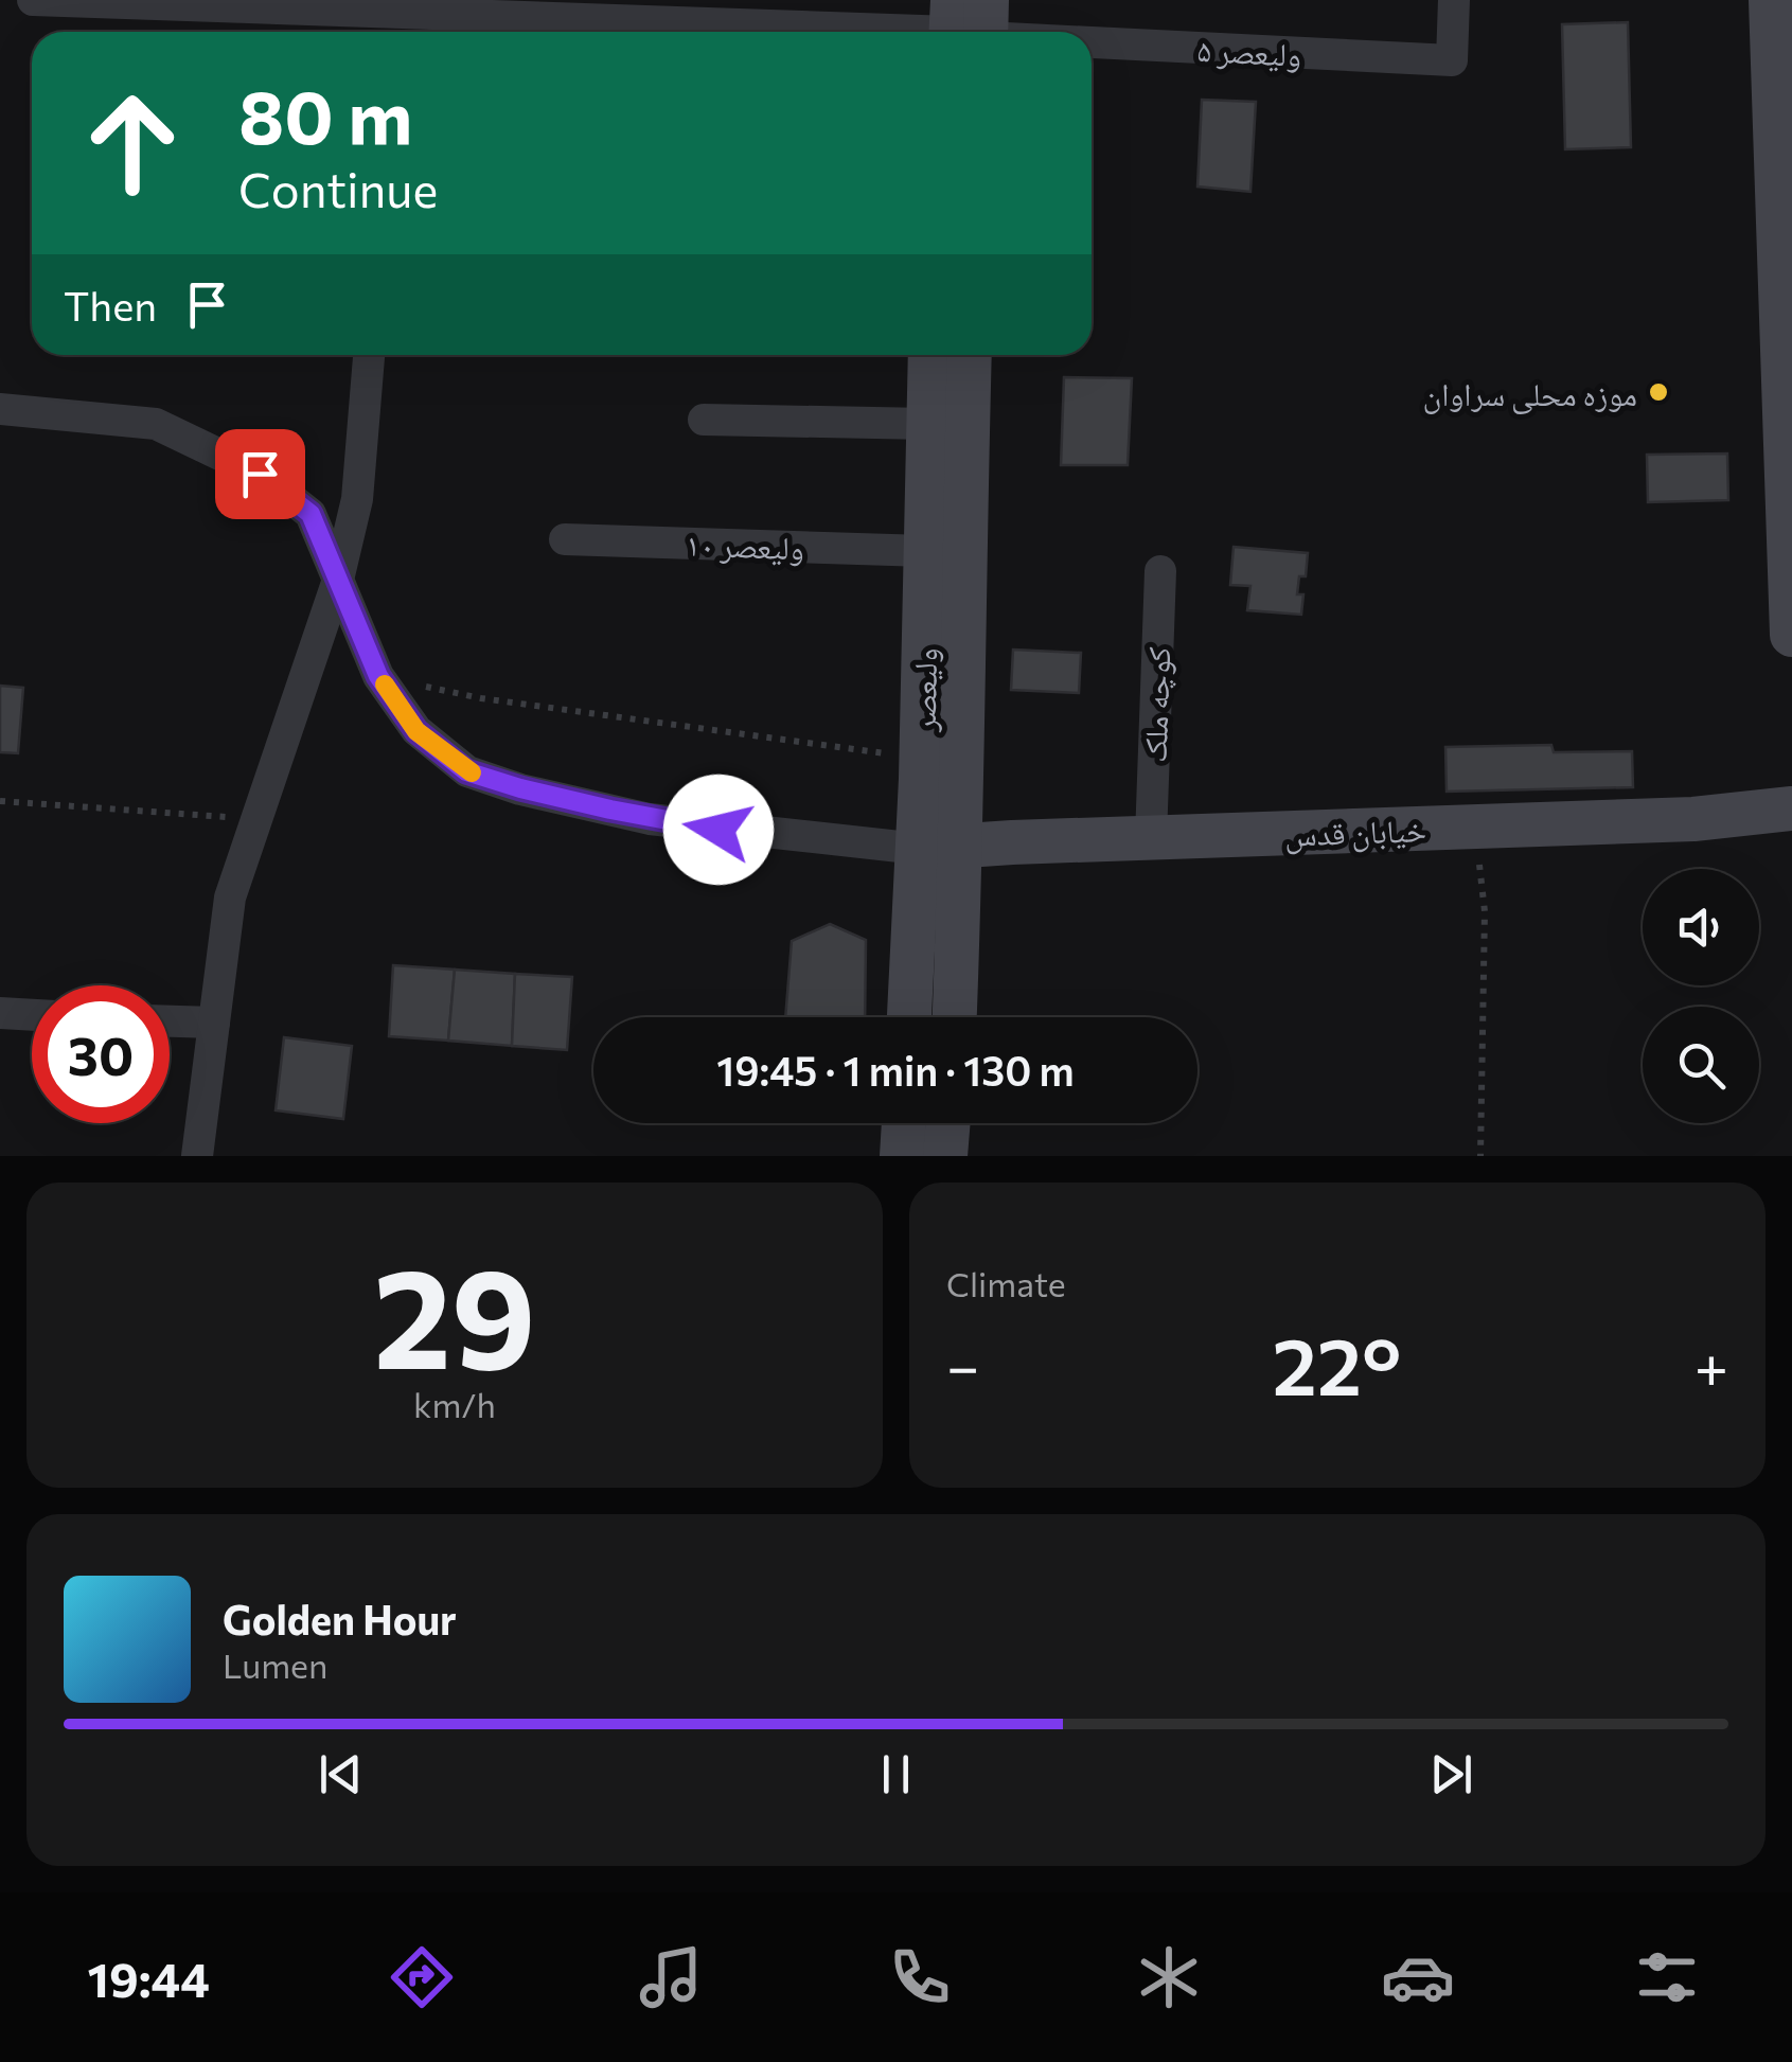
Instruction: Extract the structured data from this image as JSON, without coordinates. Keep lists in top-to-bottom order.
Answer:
{
  "streets": {
    "main road": ["ولیعصر", "خیابان قدس"],
    "street": ["ولیعصر ۵", "ولیعصر ۱۰", "کوچه ملک"]
  },
  "crossings": [
    ["ولیعصر ۱۰", "ولیعصر"],
    ["ولیعصر", "خیابان قدس"],
    ["کوچه ملک", "خیابان قدس"]
  ],
  "places": ["موزه محلی سراوان"],
  "page": {
    "turn": ["80 m", "Continue"],
    "then": "Then",
    "limit": "30",
    "trip": "19:45 · 1 min · 130 m",
    "tile": [
      ["29", "km/h"],
      "Climate"
    ],
    "heat": ["−", "22°", "+"],
    "song": ["Golden Hour", "Lumen"],
    "tabs": "19:44"
  }
}
